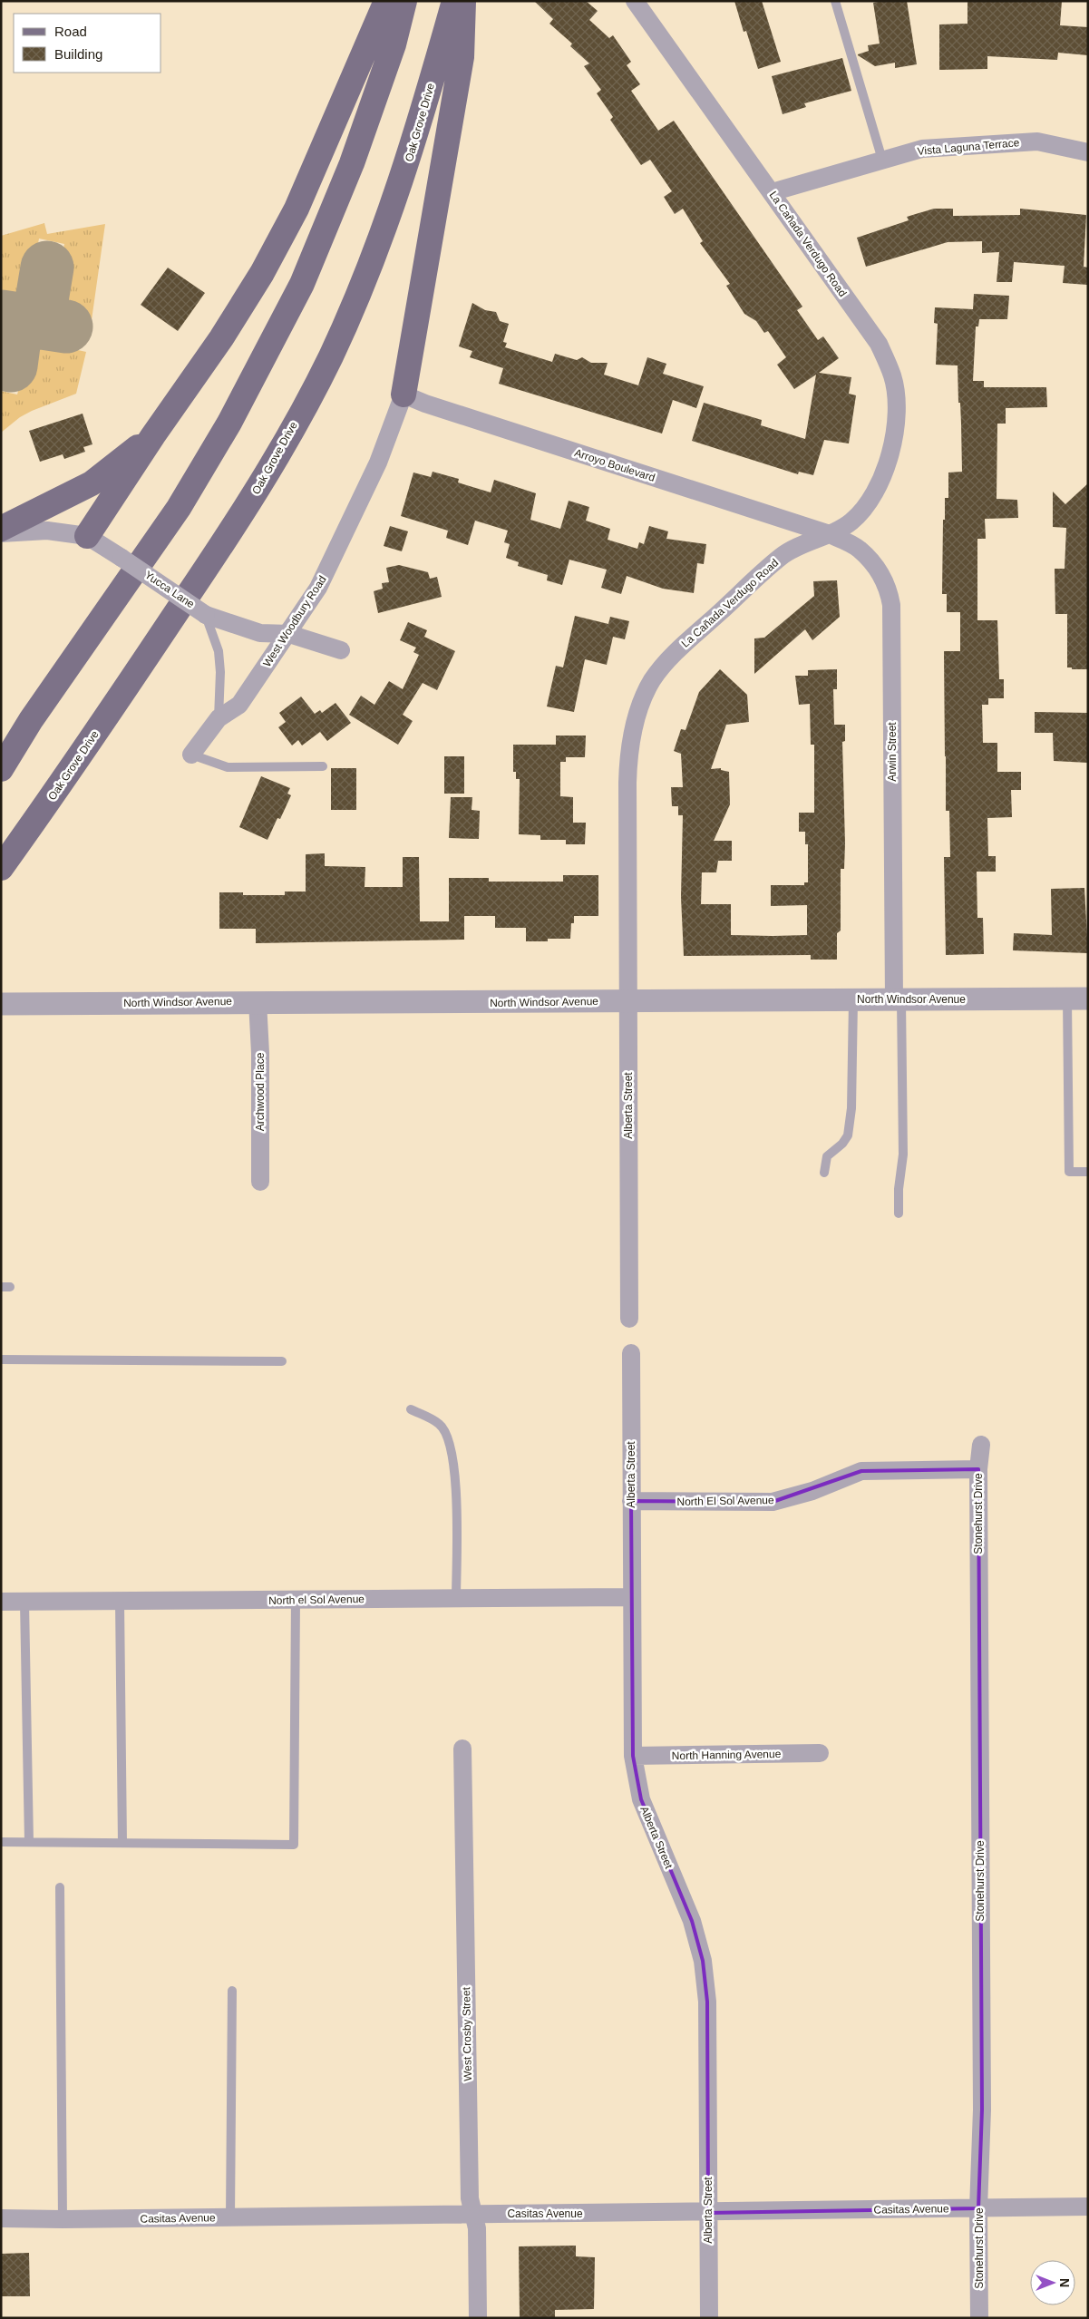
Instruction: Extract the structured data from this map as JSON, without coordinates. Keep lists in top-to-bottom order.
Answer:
{
  "streets": {
    "main road": ["Oak Grove Drive"],
    "street": [
      "Vista Laguna Terrace",
      "La Cañada Verdugo Road",
      "Arroyo Boulevard",
      "Yucca Lane",
      "West Woodbury Road",
      "Arwin Street",
      "North Windsor Avenue",
      "Archwood Place",
      "Alberta Street",
      "North El Sol Avenue",
      "Stonehurst Drive",
      "North el Sol Avenue",
      "North Hanning Avenue",
      "West Crosby Street",
      "Casitas Avenue"
    ]
  },
  "crossings": [
    ["Vista Laguna Terrace", "La Cañada Verdugo Road"],
    ["La Cañada Verdugo Road", "Arroyo Boulevard"],
    ["La Cañada Verdugo Road", "Arwin Street"],
    ["La Cañada Verdugo Road", "North Windsor Avenue"],
    ["La Cañada Verdugo Road", "Alberta Street"],
    ["Arroyo Boulevard", "West Woodbury Road"],
    ["Arroyo Boulevard", "Arwin Street"],
    ["Yucca Lane", "West Woodbury Road"],
    ["Arwin Street", "North Windsor Avenue"],
    ["North Windsor Avenue", "Archwood Place"],
    ["North Windsor Avenue", "Alberta Street"],
    ["Alberta Street", "North El Sol Avenue"],
    ["Alberta Street", "North el Sol Avenue"],
    ["Alberta Street", "North Hanning Avenue"],
    ["Alberta Street", "Casitas Avenue"],
    ["North El Sol Avenue", "Stonehurst Drive"],
    ["Stonehurst Drive", "Casitas Avenue"],
    ["West Crosby Street", "Casitas Avenue"]
  ],
  "legend": ["Road", "Building"],
  "north": "right"
}
